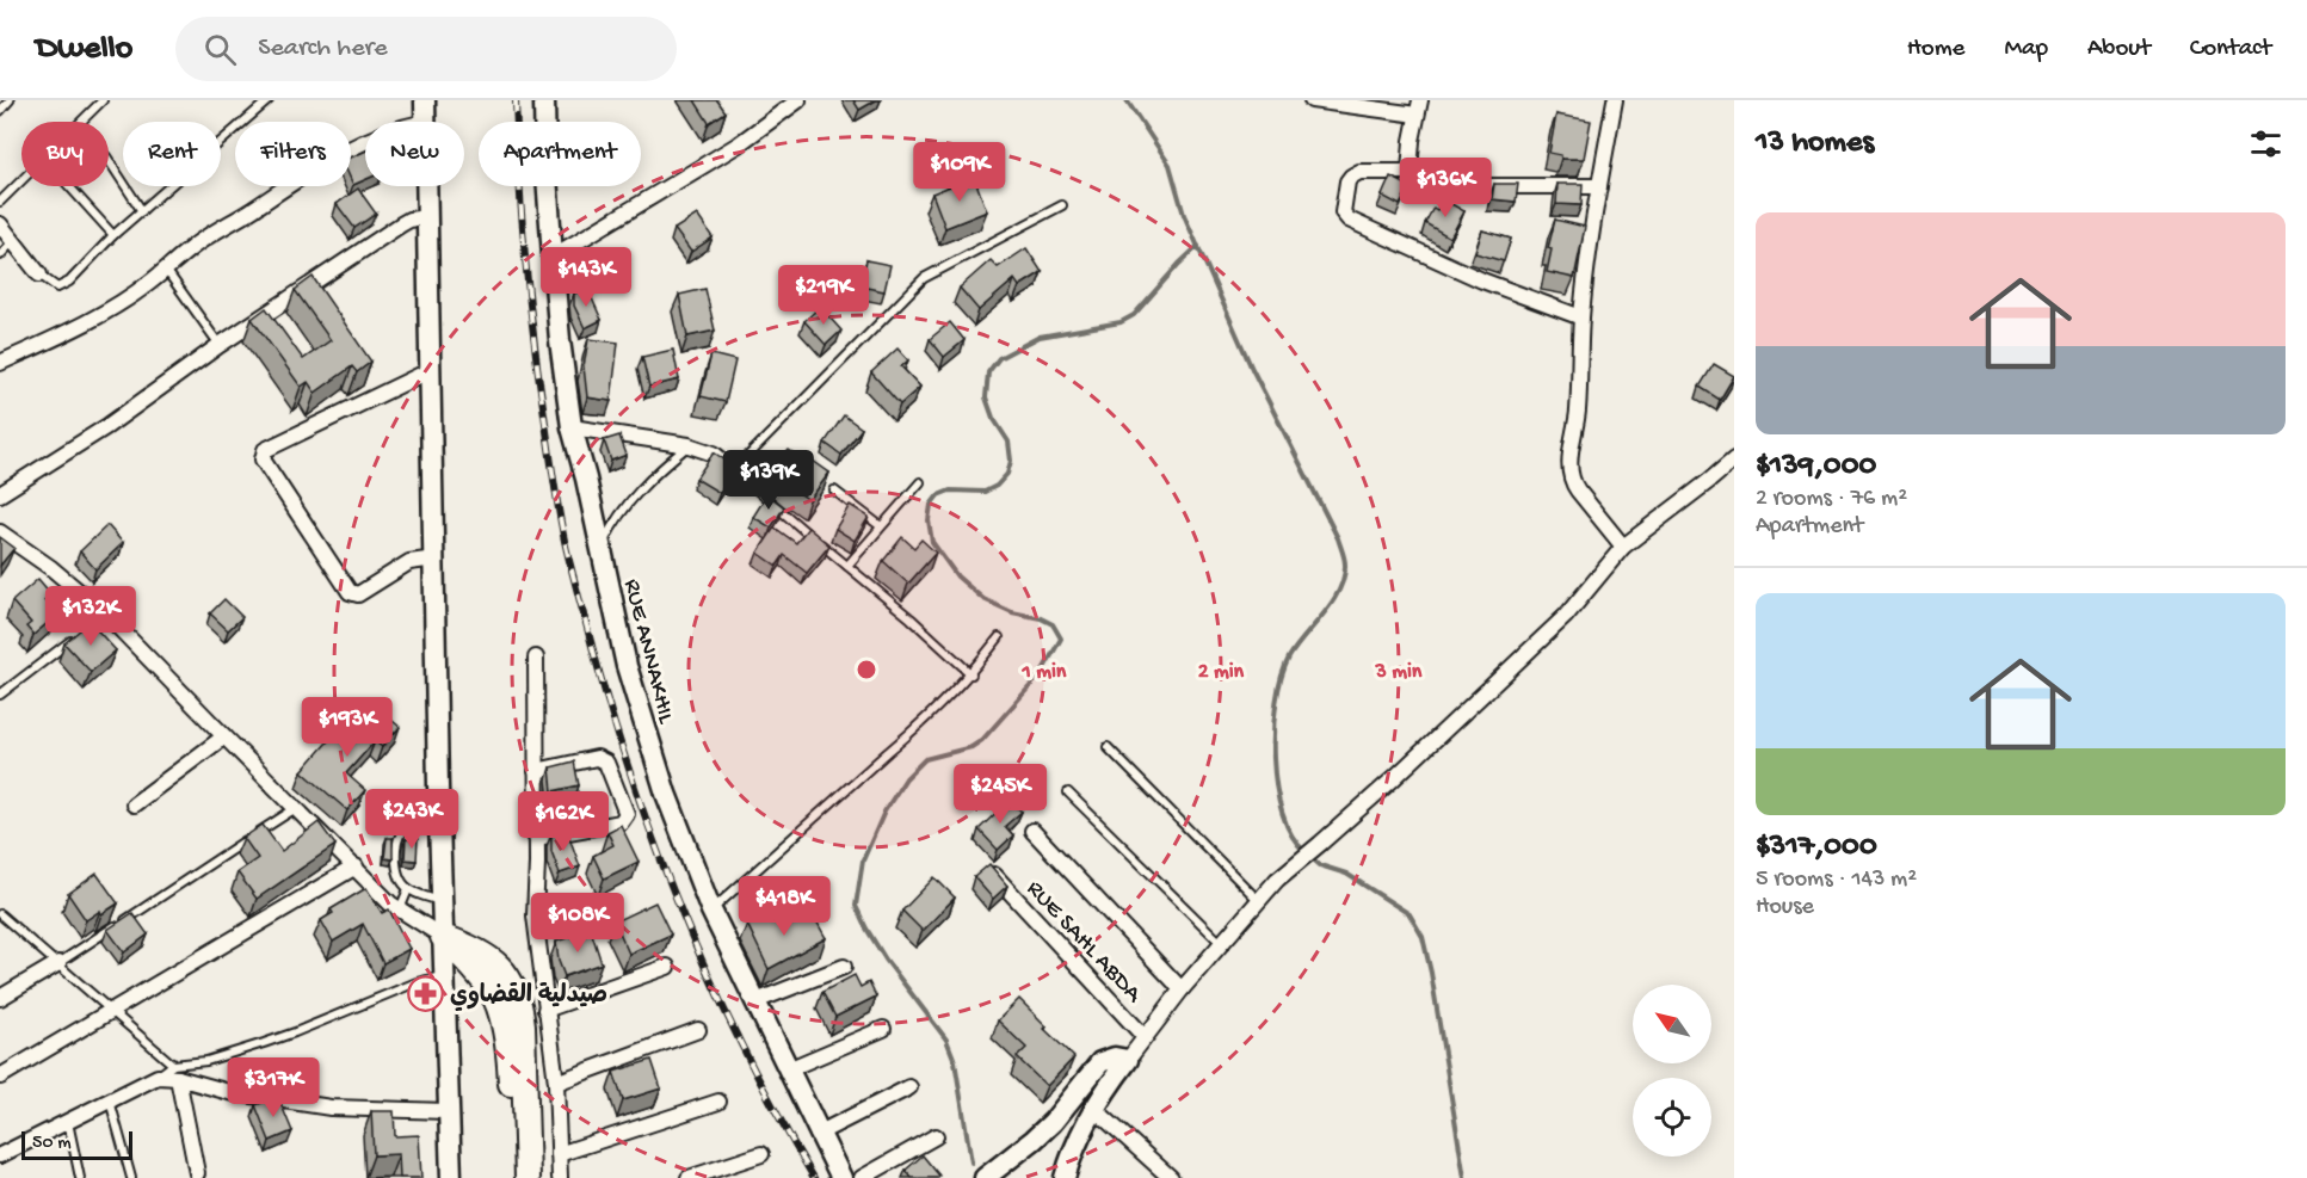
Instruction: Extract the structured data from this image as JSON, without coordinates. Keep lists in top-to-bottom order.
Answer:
{
  "streets": {
    "street": ["RUE ANNAKHIL", "RUE SAHL ABDA"]
  },
  "places": {
    "pharmacy": ["صيدلية القضاوي"]
  },
  "scale_bar": "50 m",
  "north": "top left",
  "page": {
    "header": "Dwello",
    "search": "Search here",
    "nav": [
      "Home",
      "Map",
      "About",
      "Contact"
    ],
    "heading": "13 homes",
    "chip": [
      "Buy",
      "Rent",
      "Filters",
      "New",
      "Apartment"
    ],
    "price": [
      "$109K",
      "$136K",
      "$143K",
      "$219K",
      "$139K",
      "$132K",
      "$193K",
      "$245K",
      "$243K",
      "$162K",
      "$418K",
      "$108K",
      "$317K"
    ],
    "list": [
      {
        "name": "$139,000",
        "note": "2 rooms · 76 m² · Apartment"
      },
      {
        "name": "$317,000",
        "note": "5 rooms · 143 m² · House"
      }
    ],
    "scale": "50 m"
  },
  "rings": ["1 min", "2 min", "3 min"]
}
